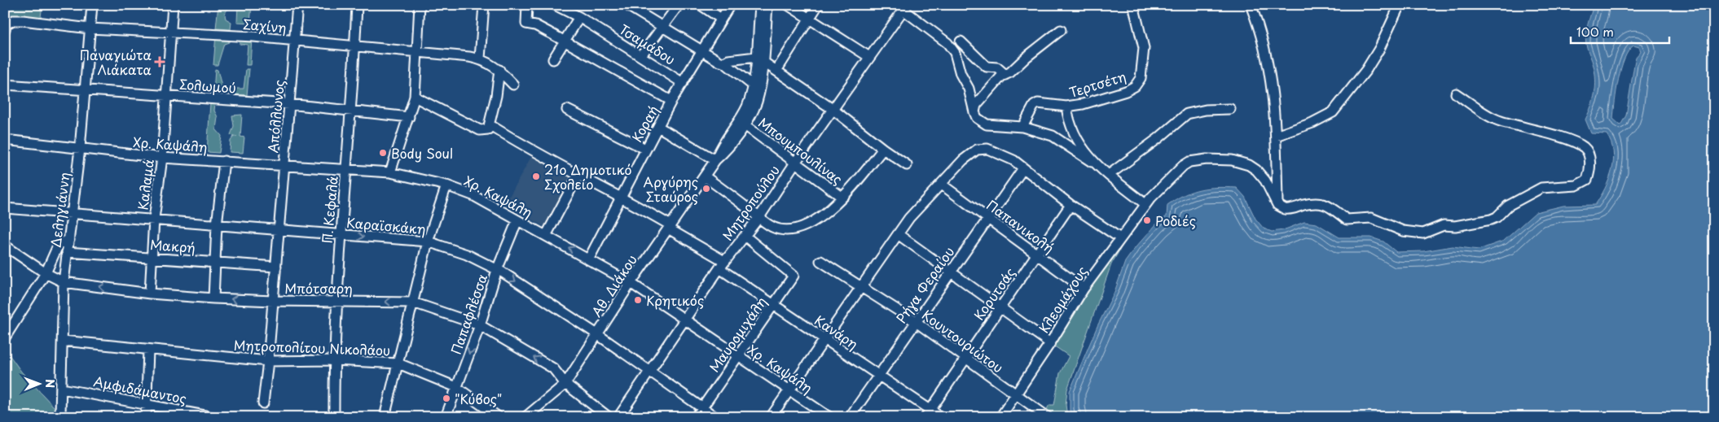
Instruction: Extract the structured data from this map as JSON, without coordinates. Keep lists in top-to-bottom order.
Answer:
{
  "streets": {
    "street": [
      "Σαχίνη",
      "Τσαμάδου",
      "Τερτσέτη",
      "Σολωμού",
      "Απόλλωνος",
      "Κοραή",
      "Χρ. Καψάλη",
      "Μπουμπουλίνας",
      "Καλαμά",
      "Μητροπούλου",
      "Δεληγιάννη",
      "Π. Κεφαλά",
      "Καραϊσκάκη",
      "Παπανικολή",
      "Μακρή",
      "Ρήγα Φεραίου",
      "Αθ. Διάκου",
      "Μπότσαρη",
      "Κορυτσάς",
      "Κλεομάχους",
      "Παπαφλέσσα",
      "Κανάρη",
      "Μαυρομιχάλη",
      "Κουντουριώτου",
      "Μητροπολίτου Νικολάου",
      "Αμφιδάμαντος"
    ]
  },
  "crossings": [
    ["Σαχίνη", "Απόλλωνος"],
    ["Σαχίνη", "Καλαμά"],
    ["Σαχίνη", "Δεληγιάννη"],
    ["Σαχίνη", "Π. Κεφαλά"],
    ["Τσαμάδου", "Κοραή"],
    ["Σολωμού", "Απόλλωνος"],
    ["Σολωμού", "Καλαμά"],
    ["Σολωμού", "Δεληγιάννη"],
    ["Σολωμού", "Π. Κεφαλά"],
    ["Απόλλωνος", "Χρ. Καψάλη"],
    ["Απόλλωνος", "Καραϊσκάκη"],
    ["Απόλλωνος", "Μακρή"],
    ["Απόλλωνος", "Μπότσαρη"],
    ["Κοραή", "Χρ. Καψάλη"],
    ["Κοραή", "Κανάρη"],
    ["Χρ. Καψάλη", "Καλαμά"],
    ["Χρ. Καψάλη", "Μητροπούλου"],
    ["Χρ. Καψάλη", "Δεληγιάννη"],
    ["Χρ. Καψάλη", "Π. Κεφαλά"],
    ["Χρ. Καψάλη", "Αθ. Διάκου"],
    ["Χρ. Καψάλη", "Παπαφλέσσα"],
    ["Χρ. Καψάλη", "Μαυρομιχάλη"],
    ["Μπουμπουλίνας", "Μητροπούλου"],
    ["Μπουμπουλίνας", "Αθ. Διάκου"],
    ["Καλαμά", "Καραϊσκάκη"],
    ["Καλαμά", "Μακρή"],
    ["Καλαμά", "Μπότσαρη"],
    ["Μητροπούλου", "Καραϊσκάκη"],
    ["Μητροπούλου", "Κανάρη"],
    ["Μητροπούλου", "Μαυρομιχάλη"],
    ["Δεληγιάννη", "Καραϊσκάκη"],
    ["Δεληγιάννη", "Μακρή"],
    ["Δεληγιάννη", "Μπότσαρη"],
    ["Δεληγιάννη", "Μητροπολίτου Νικολάου"],
    ["Δεληγιάννη", "Αμφιδάμαντος"],
    ["Π. Κεφαλά", "Καραϊσκάκη"],
    ["Π. Κεφαλά", "Μπότσαρη"],
    ["Π. Κεφαλά", "Μητροπολίτου Νικολάου"],
    ["Καραϊσκάκη", "Αθ. Διάκου"],
    ["Καραϊσκάκη", "Παπαφλέσσα"],
    ["Καραϊσκάκη", "Μαυρομιχάλη"],
    ["Παπανικολή", "Ρήγα Φεραίου"],
    ["Παπανικολή", "Κορυτσάς"],
    ["Παπανικολή", "Κλεομάχους"],
    ["Ρήγα Φεραίου", "Κανάρη"],
    ["Ρήγα Φεραίου", "Κουντουριώτου"],
    ["Αθ. Διάκου", "Μπότσαρη"],
    ["Αθ. Διάκου", "Κανάρη"],
    ["Μπότσαρη", "Παπαφλέσσα"],
    ["Κορυτσάς", "Κανάρη"],
    ["Κορυτσάς", "Κουντουριώτου"],
    ["Κλεομάχους", "Κουντουριώτου"],
    ["Παπαφλέσσα", "Μητροπολίτου Νικολάου"],
    ["Κανάρη", "Μαυρομιχάλη"]
  ],
  "one_way": ["Μπότσαρη"],
  "places": {
    "health": ["Παναγιώτα Λιάκατα"],
    "other": [
      "Body Soul",
      "21ο Δημοτικό Σχολείο",
      "Αργύρης Σταύρος",
      "Ροδιές",
      "Κρητικός",
      "\"Κύβος\""
    ]
  },
  "scale_bar": "100 m",
  "north": "right"
}
